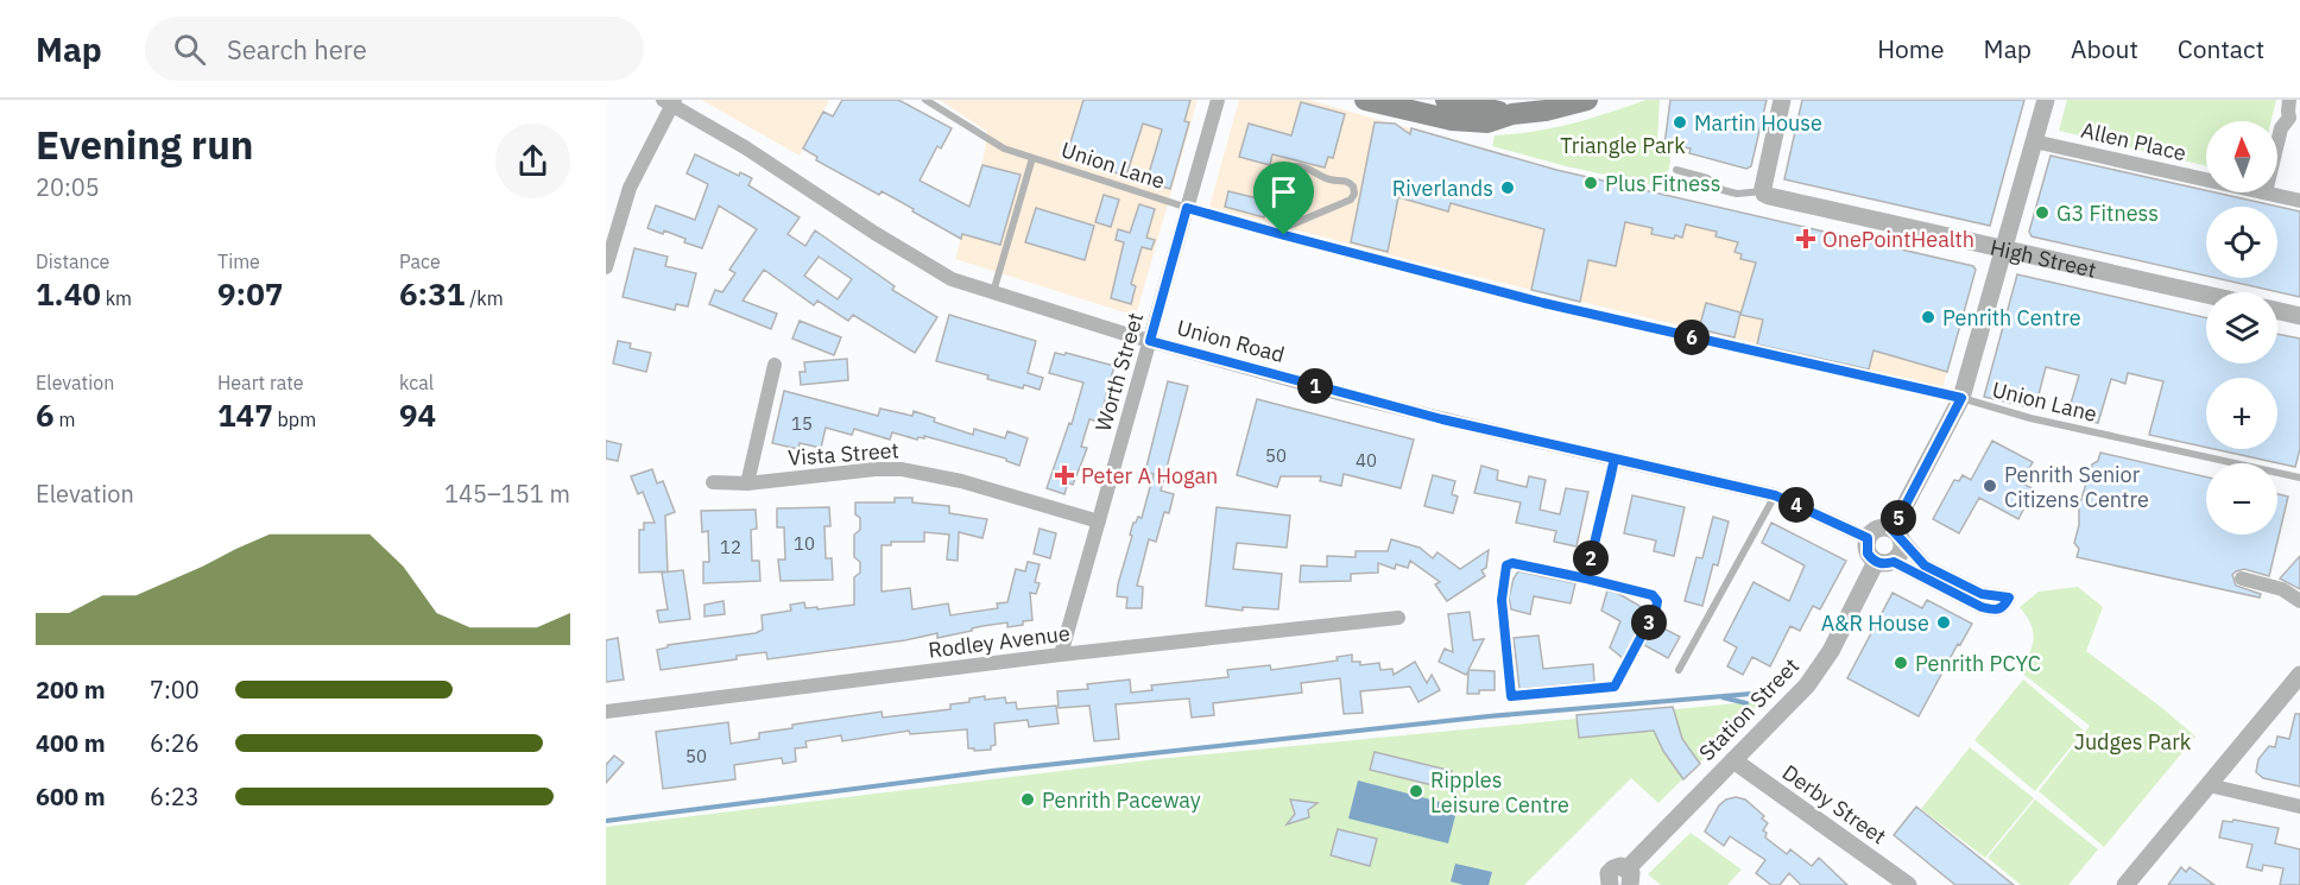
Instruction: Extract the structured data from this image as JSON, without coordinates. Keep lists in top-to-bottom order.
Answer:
{
  "streets": {
    "street": [
      "Allen Place",
      "High Street",
      "Union Road",
      "Worth Street",
      "Vista Street",
      "Rodley Avenue",
      "Station Street",
      "Derby Street"
    ],
    "lane": ["Union Lane"]
  },
  "crossings": [
    ["Union Lane", "Worth Street"],
    ["Union Road", "Worth Street"],
    ["Union Road", "Station Street"],
    ["Worth Street", "Vista Street"],
    ["Worth Street", "Rodley Avenue"],
    ["Station Street", "Derby Street"]
  ],
  "parks": ["Triangle Park", "Judges Park"],
  "places": {
    "other": [
      "Martin House",
      "Plus Fitness",
      "Riverlands",
      "G3 Fitness",
      "Penrith Centre",
      "Penrith Senior Citizens Centre",
      "A&R House",
      "Penrith PCYC",
      "Ripples Leisure Centre",
      "Penrith Paceway"
    ],
    "health": ["OnePointHealth", "Peter A Hogan"]
  },
  "house_numbers": [
    "15",
    "50",
    "40",
    "10",
    "12",
    "50"
  ],
  "north": "top",
  "page": {
    "header": "Map",
    "search": "Search here",
    "nav": [
      "Home",
      "Map",
      "About",
      "Contact"
    ],
    "heading": ["Evening run", "20:05"],
    "map_buttons": ["+", "−"],
    "stats": [
      ["Distance", "1.40 km"],
      ["Time", "9:07"],
      ["Pace", "6:31 /km"],
      ["Elevation", "6 m"],
      ["Heart rate", "147 bpm"],
      ["kcal", "94"]
    ],
    "pins": [
      "6",
      "1",
      "4",
      "5",
      "2",
      "3"
    ],
    "chart": ["Elevation", "145–151 m"],
    "list": [
      {
        "name": "200 m",
        "note": "7:00"
      },
      {
        "name": "400 m",
        "note": "6:26"
      },
      {
        "name": "600 m",
        "note": "6:23"
      }
    ]
  }
}
